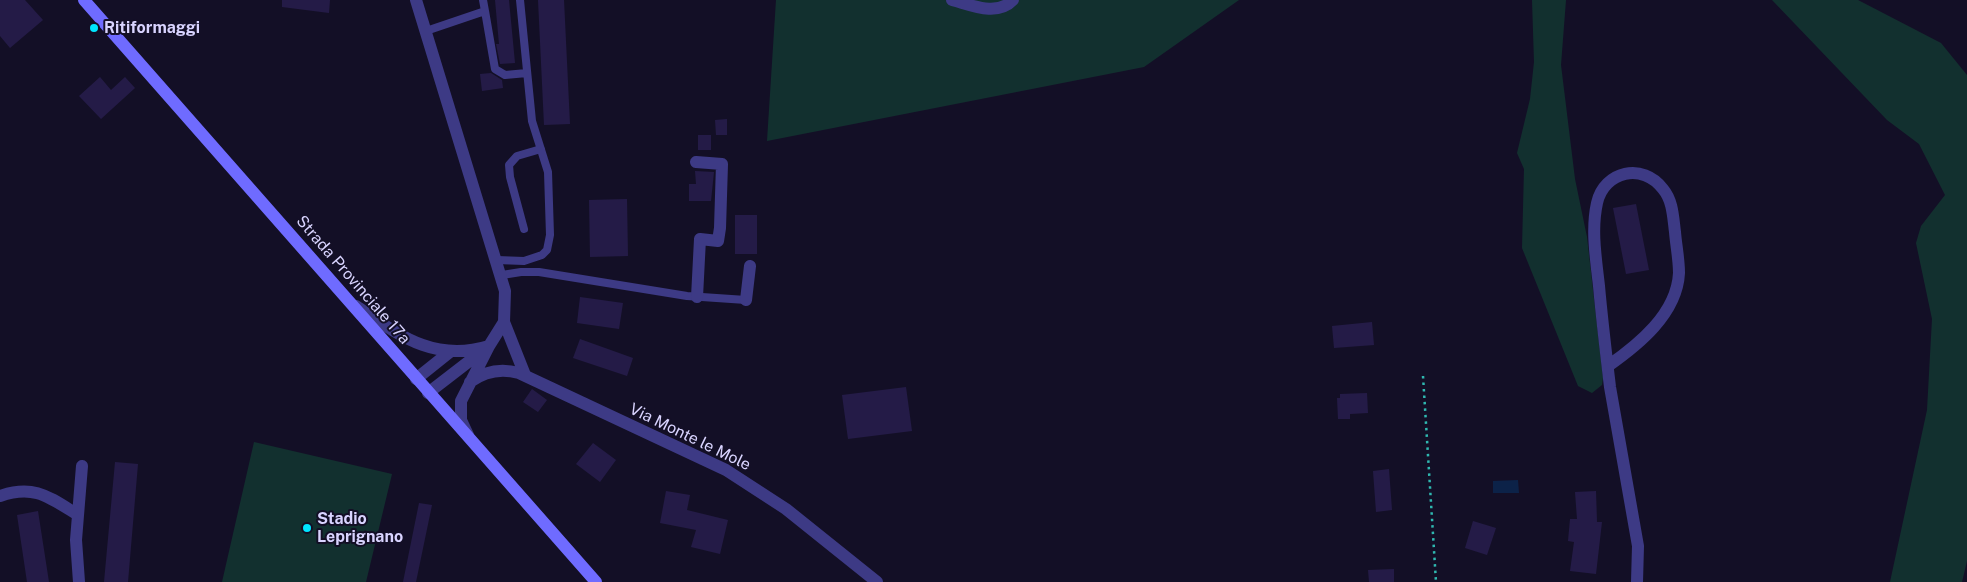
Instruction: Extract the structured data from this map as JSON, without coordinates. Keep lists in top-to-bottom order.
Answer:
{
  "streets": {
    "main road": ["Strada Provinciale 17a"],
    "street": ["Via Monte le Mole"]
  },
  "places": ["Ritiformaggi", "Stadio Leprignano"]
}
